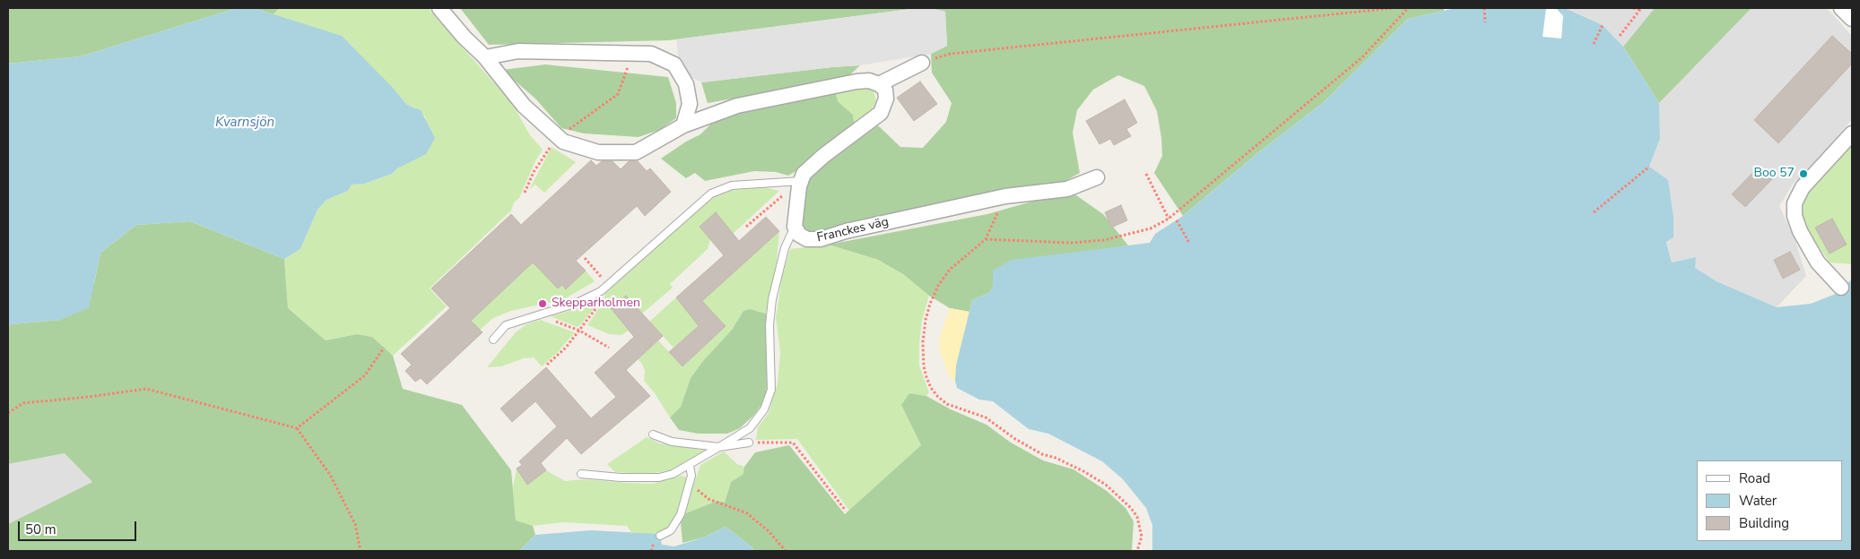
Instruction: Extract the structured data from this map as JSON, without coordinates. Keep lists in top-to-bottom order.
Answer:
{
  "streets": {
    "street": ["Franckes väg"]
  },
  "water": ["Kvarnsjön"],
  "places": ["Boo 57", "Skepparholmen"],
  "legend": ["Road", "Water", "Building"],
  "scale_bar": "50 m"
}
